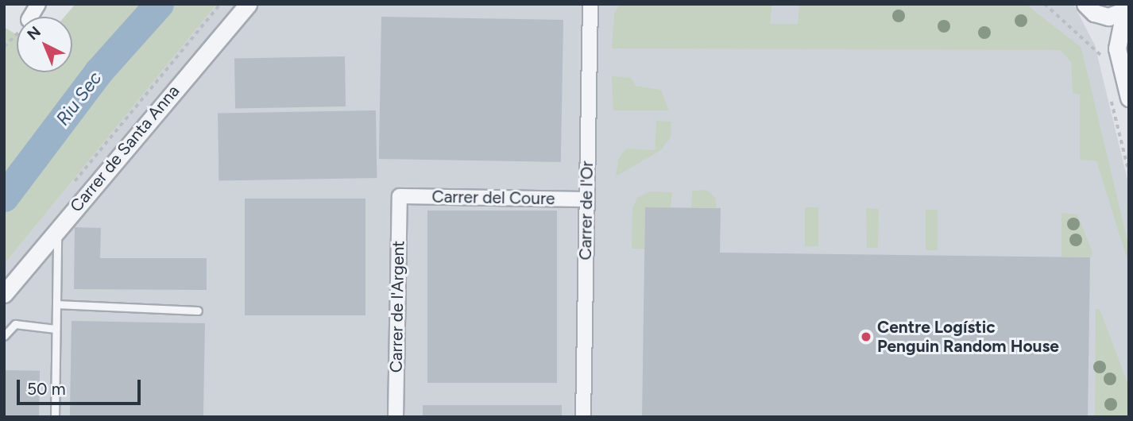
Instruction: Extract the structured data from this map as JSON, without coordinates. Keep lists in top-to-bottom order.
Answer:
{
  "streets": {
    "street": [
      "Carrer de Santa Anna",
      "Carrer del Coure",
      "Carrer de l'Or",
      "Carrer de l'Argent"
    ]
  },
  "crossings": [
    ["Carrer del Coure", "Carrer de l'Or"],
    ["Carrer del Coure", "Carrer de l'Argent"]
  ],
  "water": ["Riu Sec"],
  "places": ["Centre Logístic Penguin Random House"],
  "scale_bar": "50 m",
  "north": "top left"
}
